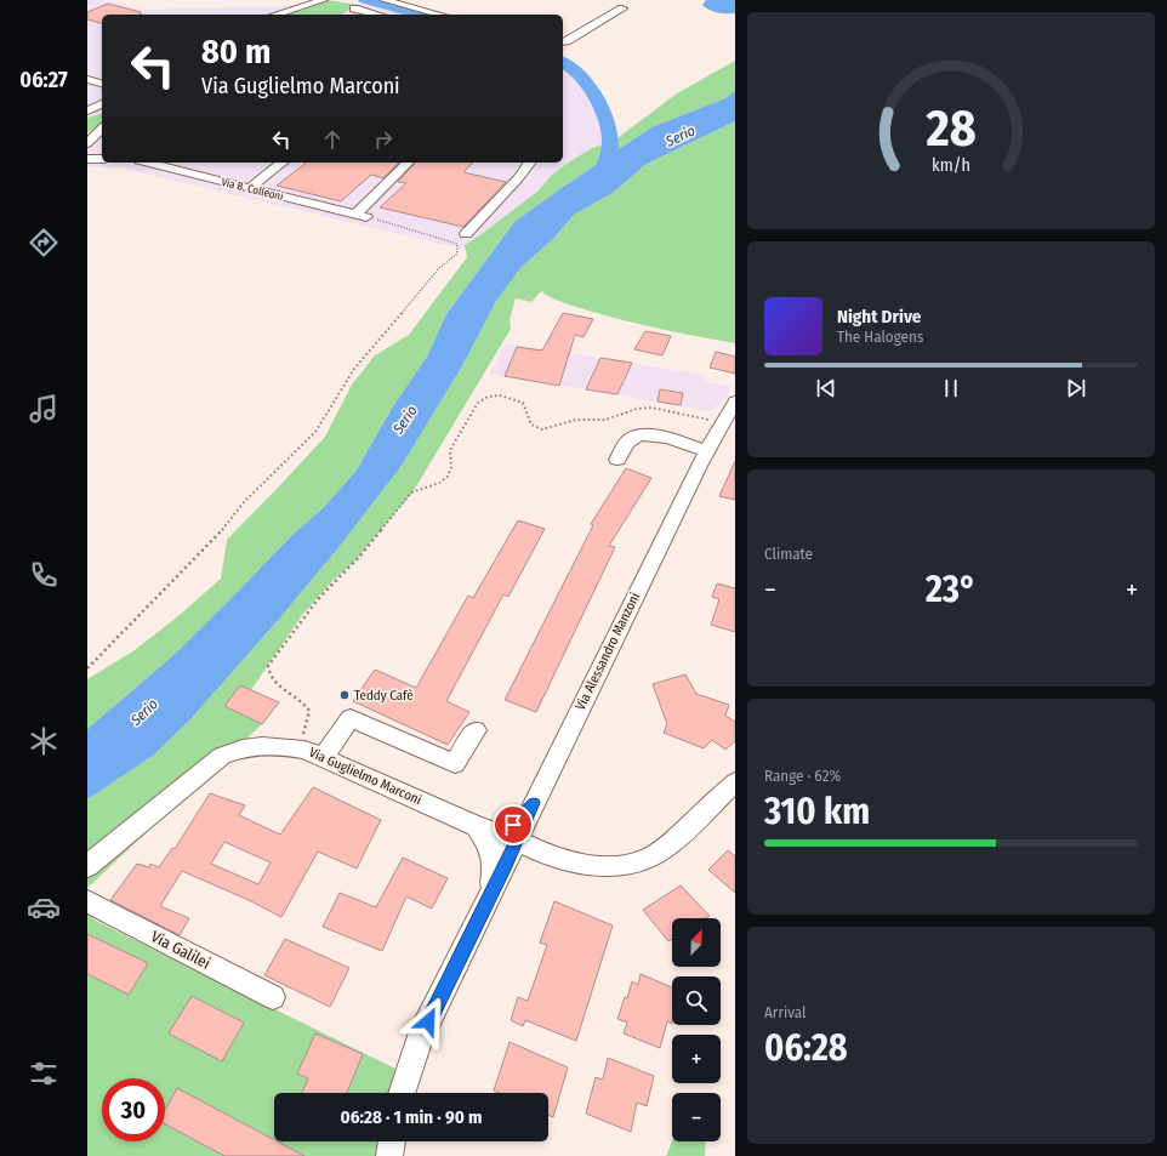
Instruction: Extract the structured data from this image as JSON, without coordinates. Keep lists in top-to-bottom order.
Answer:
{
  "streets": {
    "street": [
      "Via B. Colleoni",
      "Via Alessandro Manzoni",
      "Via Guglielmo Marconi",
      "Via Galilei"
    ]
  },
  "crossings": [
    ["Via Alessandro Manzoni", "Via Guglielmo Marconi"]
  ],
  "water": ["Serio"],
  "places": ["Teddy Cafè"],
  "north": "top right",
  "page": {
    "tabs": "06:27",
    "turn": ["80 m", "Via Guglielmo Marconi"],
    "song": ["Night Drive", "The Halogens"],
    "tile": [
      "Climate",
      ["Range · 62%", "310 km"],
      ["Arrival", "06:28"]
    ],
    "heat": ["−", "23°", "+"],
    "map_buttons": ["+", "−"],
    "limit": "30",
    "trip": "06:28 · 1 min · 90 m",
    "gauge": ["28", "km/h"]
  }
}
